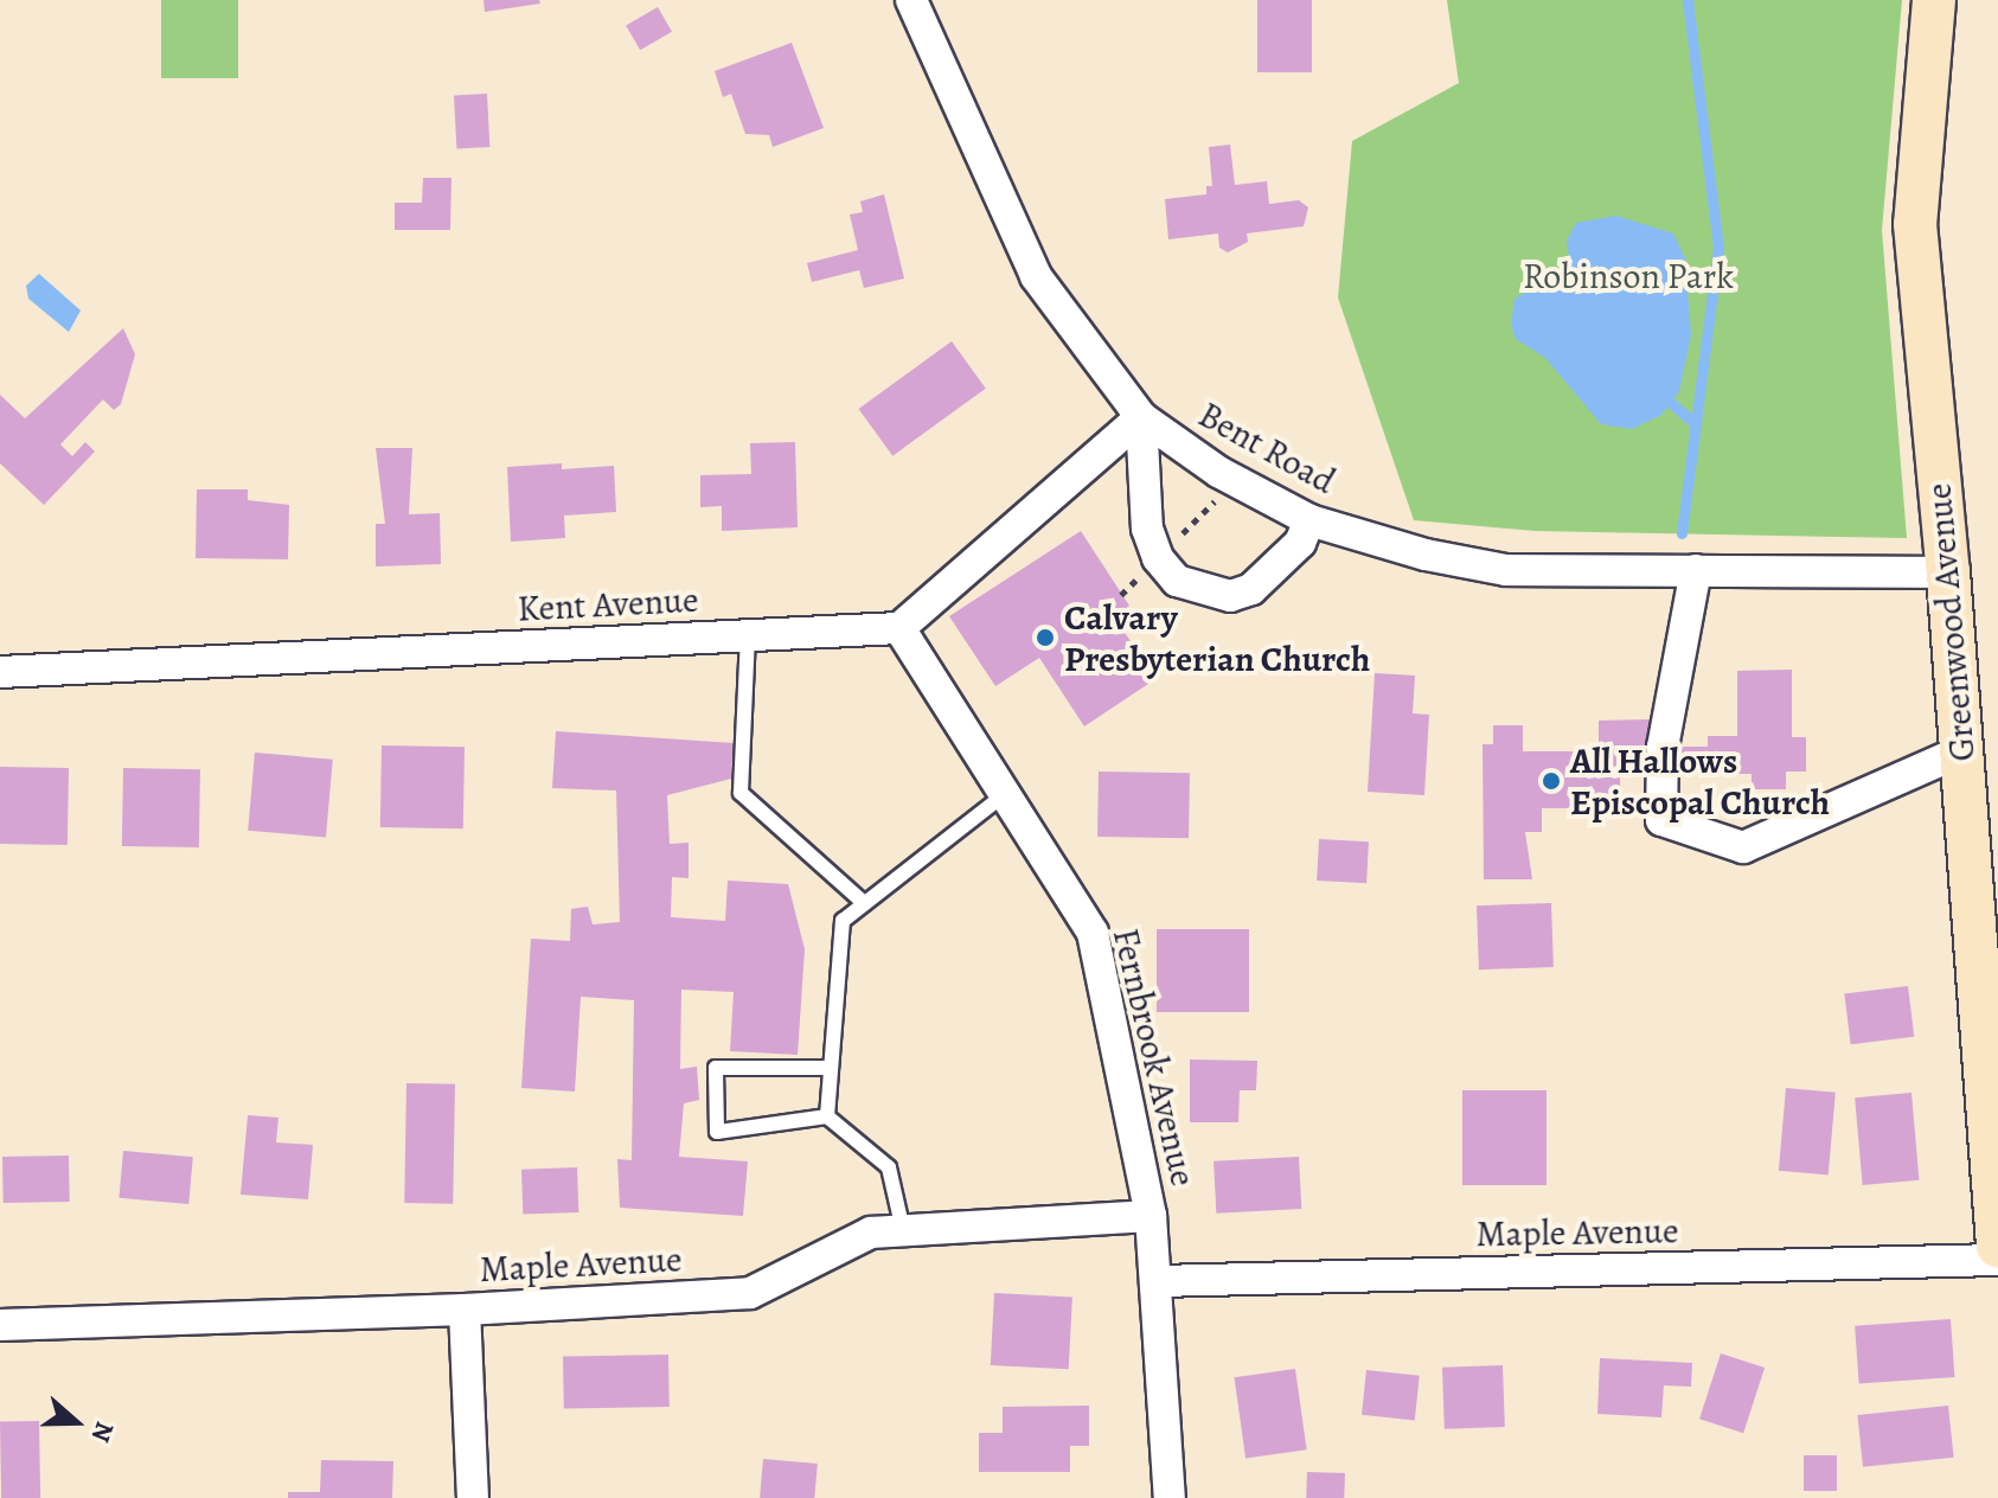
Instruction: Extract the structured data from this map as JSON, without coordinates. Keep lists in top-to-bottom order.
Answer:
{
  "streets": {
    "main road": ["Greenwood Avenue"],
    "street": [
      "Bent Road",
      "Kent Avenue",
      "Fernbrook Avenue",
      "Maple Avenue"
    ]
  },
  "crossings": [
    ["Bent Road", "Greenwood Avenue"],
    ["Kent Avenue", "Fernbrook Avenue"],
    ["Fernbrook Avenue", "Maple Avenue"]
  ],
  "parks": ["Robinson Park"],
  "places": ["Calvary Presbyterian Church", "All Hallows Episcopal Church"],
  "north": "right"
}
